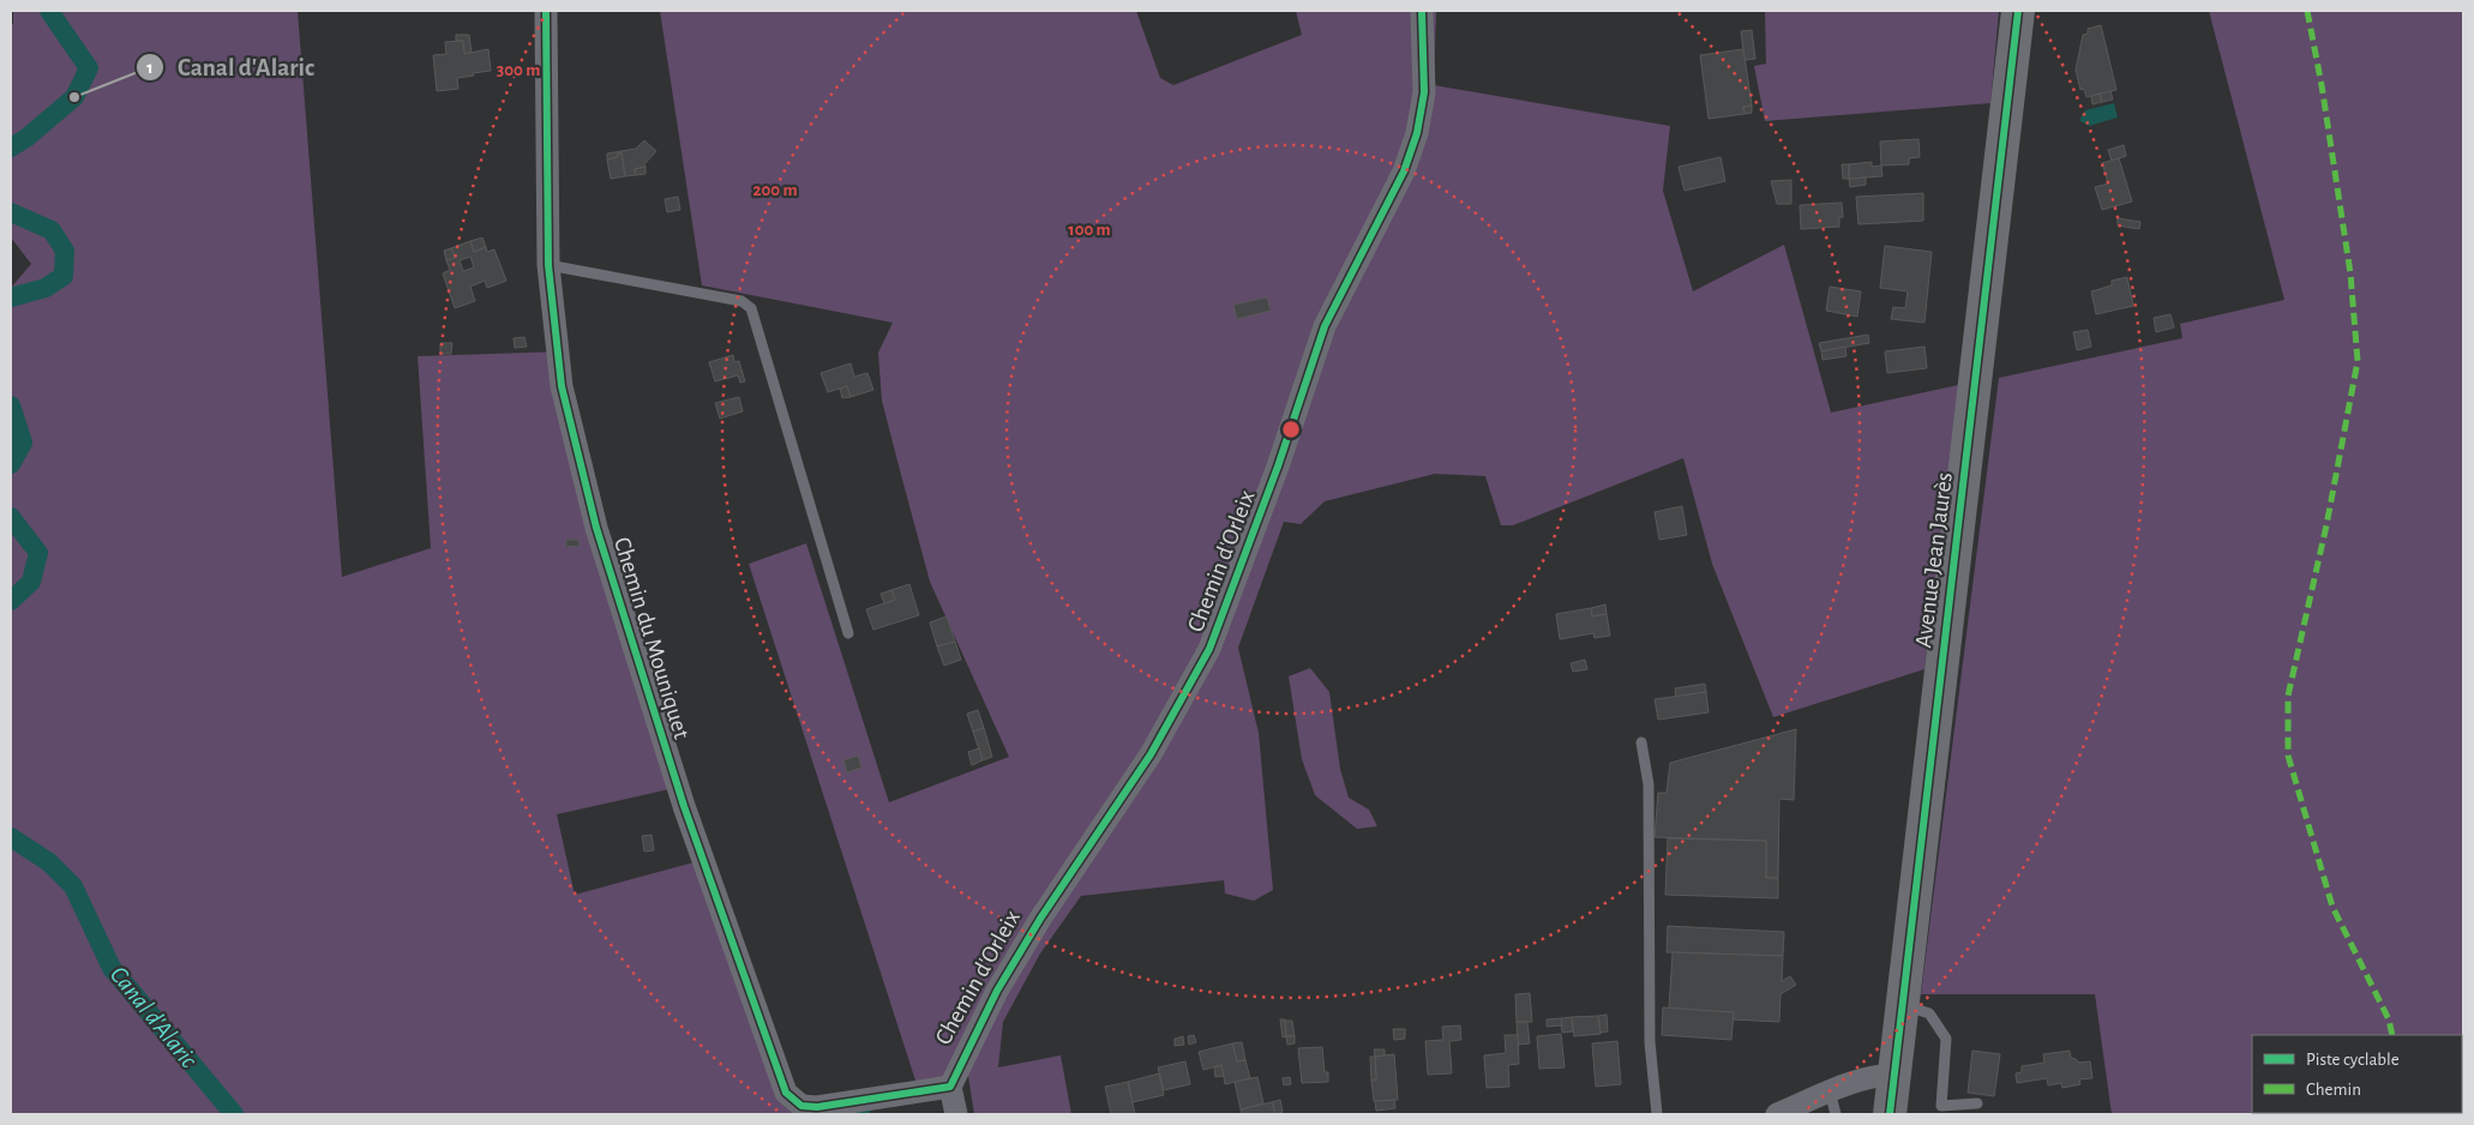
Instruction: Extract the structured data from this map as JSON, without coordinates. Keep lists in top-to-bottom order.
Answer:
{
  "streets": {
    "main road": ["Avenue Jean Jaurès"],
    "street": ["Chemin d'Orleix", "Chemin du Mouniquet"]
  },
  "crossings": [
    ["Chemin d'Orleix", "Chemin du Mouniquet"]
  ],
  "water": ["Canal d'Alaric"],
  "places": ["Canal d'Alaric"],
  "legend": ["Piste cyclable", "Chemin"],
  "rings": ["300 m", "200 m", "100 m"]
}
